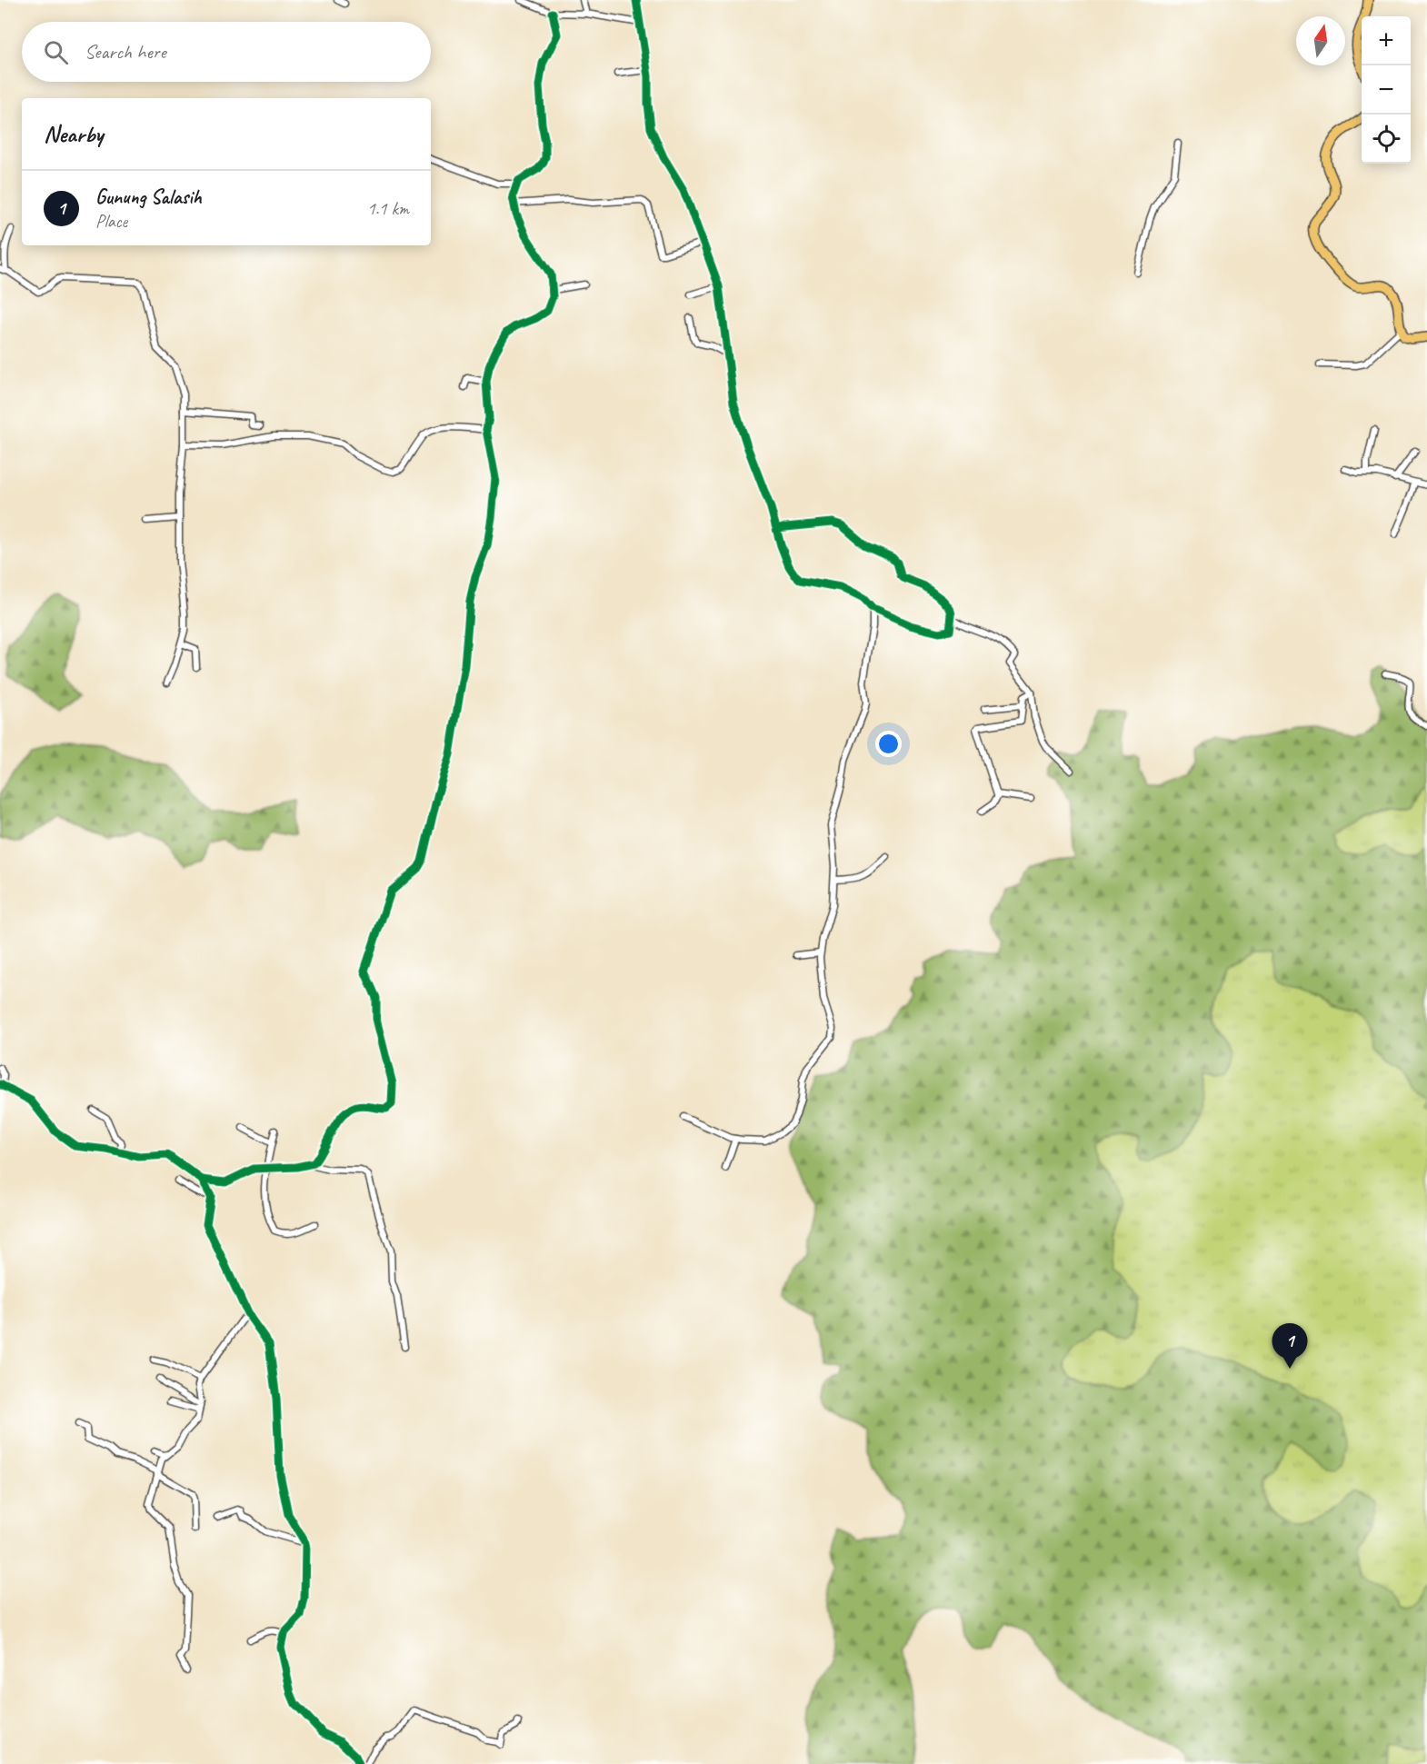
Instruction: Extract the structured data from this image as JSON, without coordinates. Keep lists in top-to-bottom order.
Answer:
{
  "north": "top",
  "page": {
    "map_buttons": ["+", "−"],
    "search": "Search here",
    "heading": "Nearby",
    "list": [
      {
        "mark": "1",
        "name": "Gunung Salasih",
        "note": "Place",
        "value": "1.1 km"
      }
    ],
    "pins": "1"
  }
}
